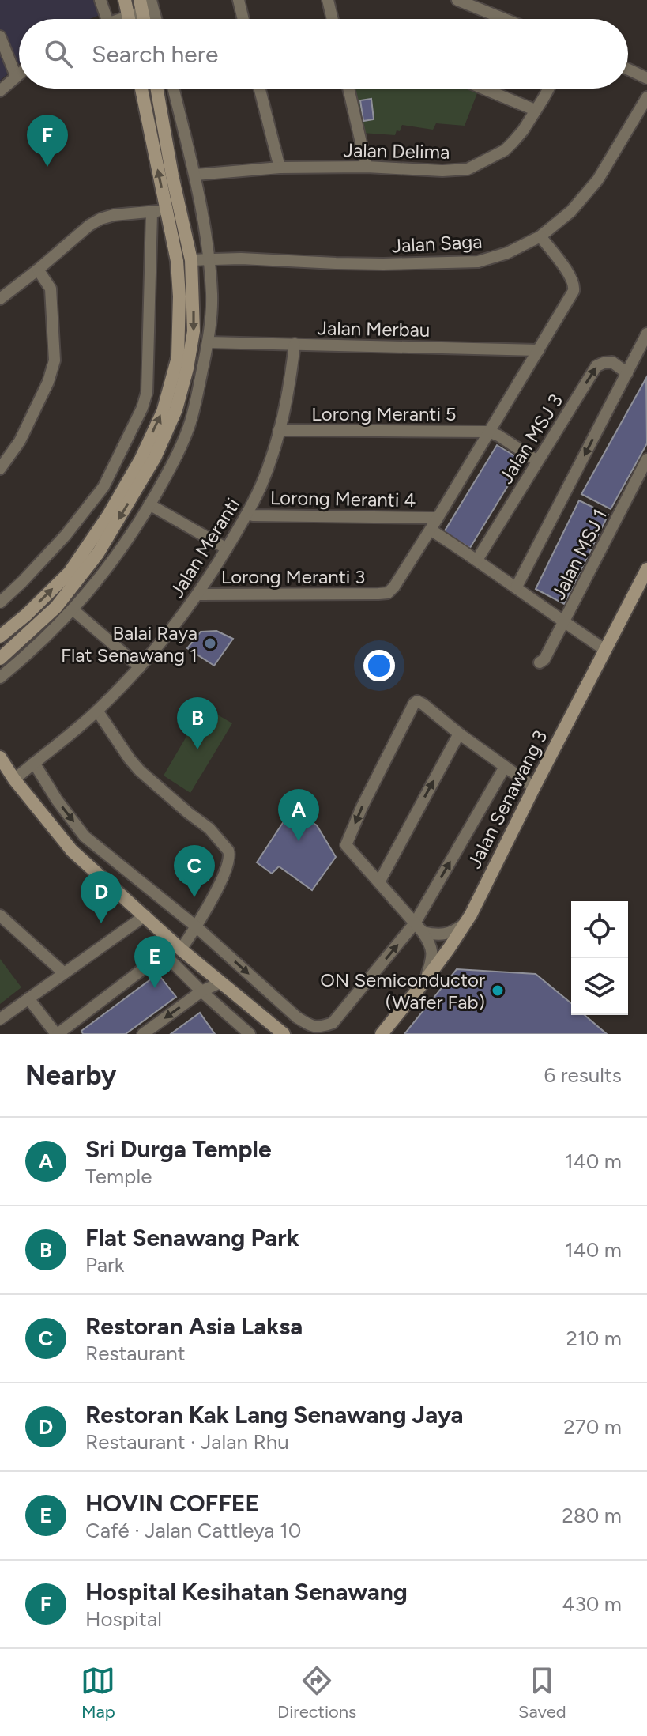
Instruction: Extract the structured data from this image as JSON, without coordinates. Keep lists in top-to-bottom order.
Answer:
{
  "streets": {
    "street": [
      "Jalan Delima",
      "Jalan Saga",
      "Jalan Merbau",
      "Lorong Meranti 5",
      "Jalan MSJ 3",
      "Lorong Meranti 4",
      "Jalan Meranti",
      "Jalan MSJ 1",
      "Lorong Meranti 3",
      "Jalan Senawang 3"
    ]
  },
  "crossings": [
    ["Jalan Merbau", "Jalan Meranti"],
    ["Lorong Meranti 5", "Jalan Meranti"],
    ["Lorong Meranti 4", "Jalan Meranti"],
    ["Lorong Meranti 4", "Lorong Meranti 3"],
    ["Jalan Meranti", "Lorong Meranti 3"]
  ],
  "places": ["Balai Raya Flat Senawang 1", "ON Semiconductor (Wafer Fab)"],
  "page": {
    "search": "Search here",
    "pins": [
      "F",
      "B",
      "A",
      "C",
      "D",
      "E"
    ],
    "heading": ["Nearby", "6 results"],
    "list": [
      {
        "mark": "A",
        "name": "Sri Durga Temple",
        "note": "Temple",
        "value": "140 m"
      },
      {
        "mark": "B",
        "name": "Flat Senawang Park",
        "note": "Park",
        "value": "140 m"
      },
      {
        "mark": "C",
        "name": "Restoran Asia Laksa",
        "note": "Restaurant",
        "value": "210 m"
      },
      {
        "mark": "D",
        "name": "Restoran Kak Lang Senawang Jaya",
        "note": "Restaurant · Jalan Rhu",
        "value": "270 m"
      },
      {
        "mark": "E",
        "name": "HOVIN COFFEE",
        "note": "Café · Jalan Cattleya 10",
        "value": "280 m"
      },
      {
        "mark": "F",
        "name": "Hospital Kesihatan Senawang",
        "note": "Hospital",
        "value": "430 m"
      }
    ],
    "nav": ["Map", "Directions", "Saved"]
  }
}
